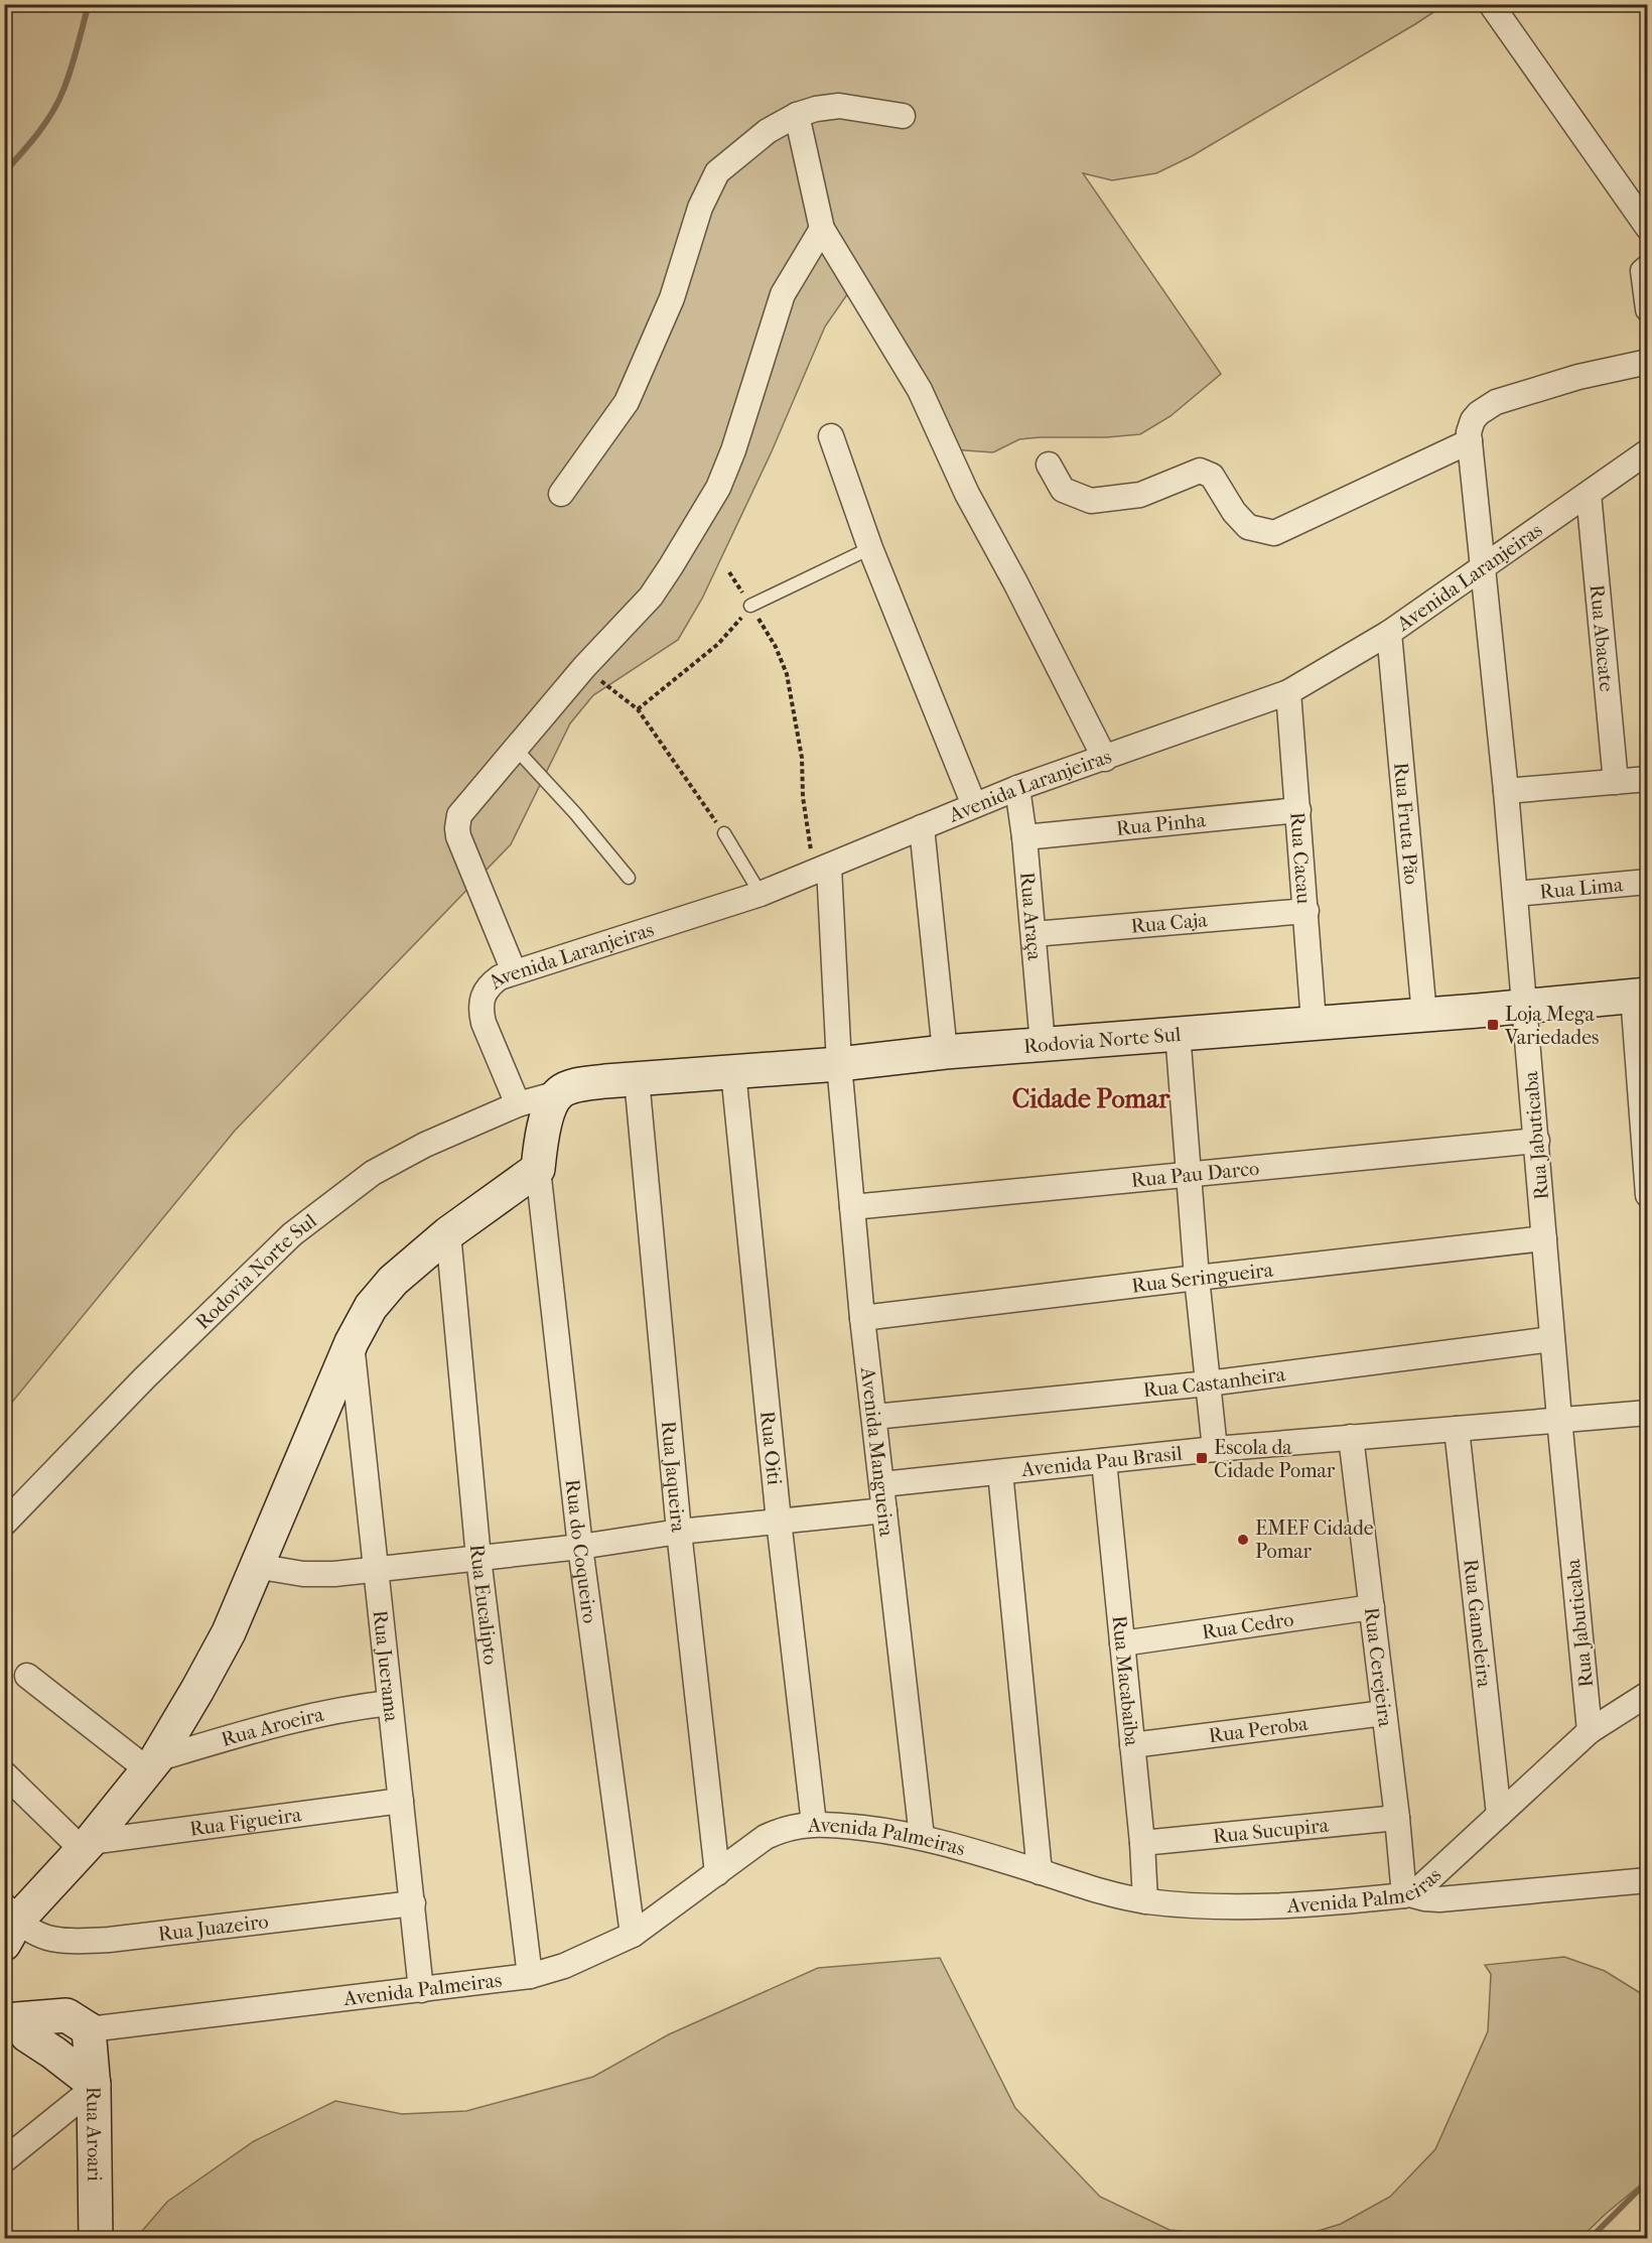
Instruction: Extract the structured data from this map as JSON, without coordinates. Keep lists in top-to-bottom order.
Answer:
{
  "streets": {
    "street": [
      "Avenida Laranjeiras",
      "Rua Abacate",
      "Rua Pinha",
      "Rua Fruta Pão",
      "Rua Cacau",
      "Rua Lima",
      "Rua Araça",
      "Rua Caja",
      "Rodovia Norte Sul",
      "Rua Jabuticaba",
      "Rua Pau Darco",
      "Rua Seringueira",
      "Rua Castanheira",
      "Rua Oiti",
      "Avenida Mangueira",
      "Avenida Pau Brasil",
      "Rua Jaqueira",
      "Rua do Coqueiro",
      "Rua Eucalipto",
      "Rua Gameleira",
      "Rua Cedro",
      "Rua Juerama",
      "Rua Cerejeira",
      "Rua Macabaiba",
      "Rua Aroeira",
      "Rua Peroba",
      "Rua Figueira",
      "Rua Sucupira",
      "Avenida Palmeiras",
      "Rua Juazeiro",
      "Rua Aroari"
    ]
  },
  "crossings": [
    ["Avenida Laranjeiras", "Rua Abacate"],
    ["Avenida Laranjeiras", "Rua Fruta Pão"],
    ["Avenida Laranjeiras", "Rua Cacau"],
    ["Avenida Laranjeiras", "Rua Araça"],
    ["Avenida Laranjeiras", "Rodovia Norte Sul"],
    ["Avenida Laranjeiras", "Rua Jabuticaba"],
    ["Avenida Laranjeiras", "Avenida Mangueira"],
    ["Rua Pinha", "Rua Cacau"],
    ["Rua Pinha", "Rua Araça"],
    ["Rua Fruta Pão", "Rodovia Norte Sul"],
    ["Rua Cacau", "Rua Caja"],
    ["Rua Cacau", "Rodovia Norte Sul"],
    ["Rua Lima", "Rua Jabuticaba"],
    ["Rua Araça", "Rua Caja"],
    ["Rua Araça", "Rodovia Norte Sul"],
    ["Rodovia Norte Sul", "Rua Jabuticaba"],
    ["Rodovia Norte Sul", "Rua Oiti"],
    ["Rodovia Norte Sul", "Avenida Mangueira"],
    ["Rodovia Norte Sul", "Rua Jaqueira"],
    ["Rua Jabuticaba", "Rua Pau Darco"],
    ["Rua Jabuticaba", "Rua Seringueira"],
    ["Rua Jabuticaba", "Rua Castanheira"],
    ["Rua Jabuticaba", "Avenida Pau Brasil"],
    ["Rua Jabuticaba", "Avenida Palmeiras"],
    ["Rua Pau Darco", "Avenida Mangueira"],
    ["Rua Seringueira", "Avenida Mangueira"],
    ["Rua Castanheira", "Avenida Mangueira"],
    ["Rua Oiti", "Avenida Palmeiras"],
    ["Avenida Mangueira", "Avenida Pau Brasil"],
    ["Avenida Mangueira", "Avenida Palmeiras"],
    ["Avenida Pau Brasil", "Rua Gameleira"],
    ["Avenida Pau Brasil", "Rua Cerejeira"],
    ["Avenida Pau Brasil", "Rua Macabaiba"],
    ["Rua Jaqueira", "Avenida Palmeiras"],
    ["Rua do Coqueiro", "Avenida Palmeiras"],
    ["Rua Eucalipto", "Avenida Palmeiras"],
    ["Rua Gameleira", "Avenida Palmeiras"],
    ["Rua Cedro", "Rua Cerejeira"],
    ["Rua Cedro", "Rua Macabaiba"],
    ["Rua Juerama", "Rua Aroeira"],
    ["Rua Juerama", "Rua Figueira"],
    ["Rua Juerama", "Avenida Palmeiras"],
    ["Rua Juerama", "Rua Juazeiro"],
    ["Rua Cerejeira", "Rua Peroba"],
    ["Rua Cerejeira", "Rua Sucupira"],
    ["Rua Cerejeira", "Avenida Palmeiras"],
    ["Rua Macabaiba", "Rua Peroba"],
    ["Rua Macabaiba", "Rua Sucupira"],
    ["Rua Macabaiba", "Avenida Palmeiras"],
    ["Avenida Palmeiras", "Rua Aroari"]
  ],
  "districts": ["Cidade Pomar"],
  "places": {
    "transit": ["Loja Mega Variedades", "Escola da Cidade Pomar"],
    "other": ["EMEF Cidade Pomar"]
  }
}
